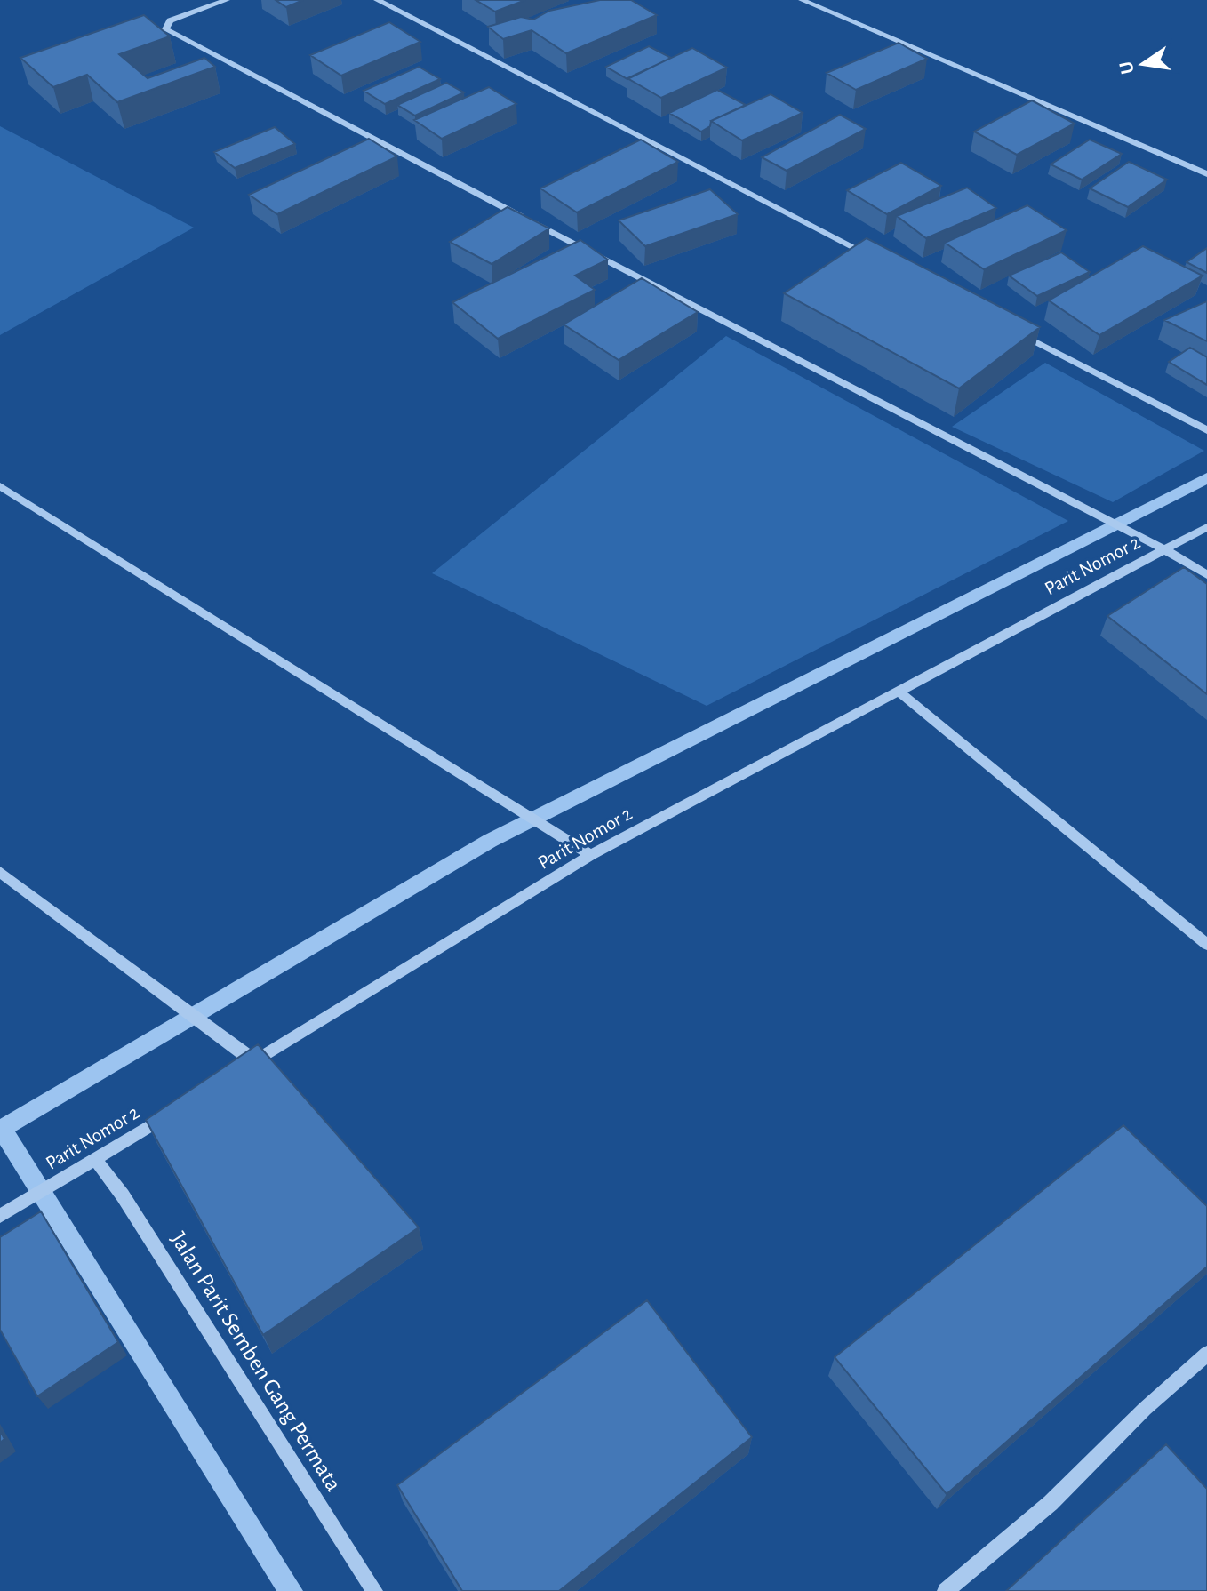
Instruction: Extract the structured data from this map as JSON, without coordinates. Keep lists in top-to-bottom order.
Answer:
{
  "streets": {
    "street": ["Parit Nomor 2", "Jalan Parit Semben Gang Permata"]
  },
  "crossings": [
    ["Parit Nomor 2", "Jalan Parit Semben Gang Permata"]
  ],
  "north": "left"
}
